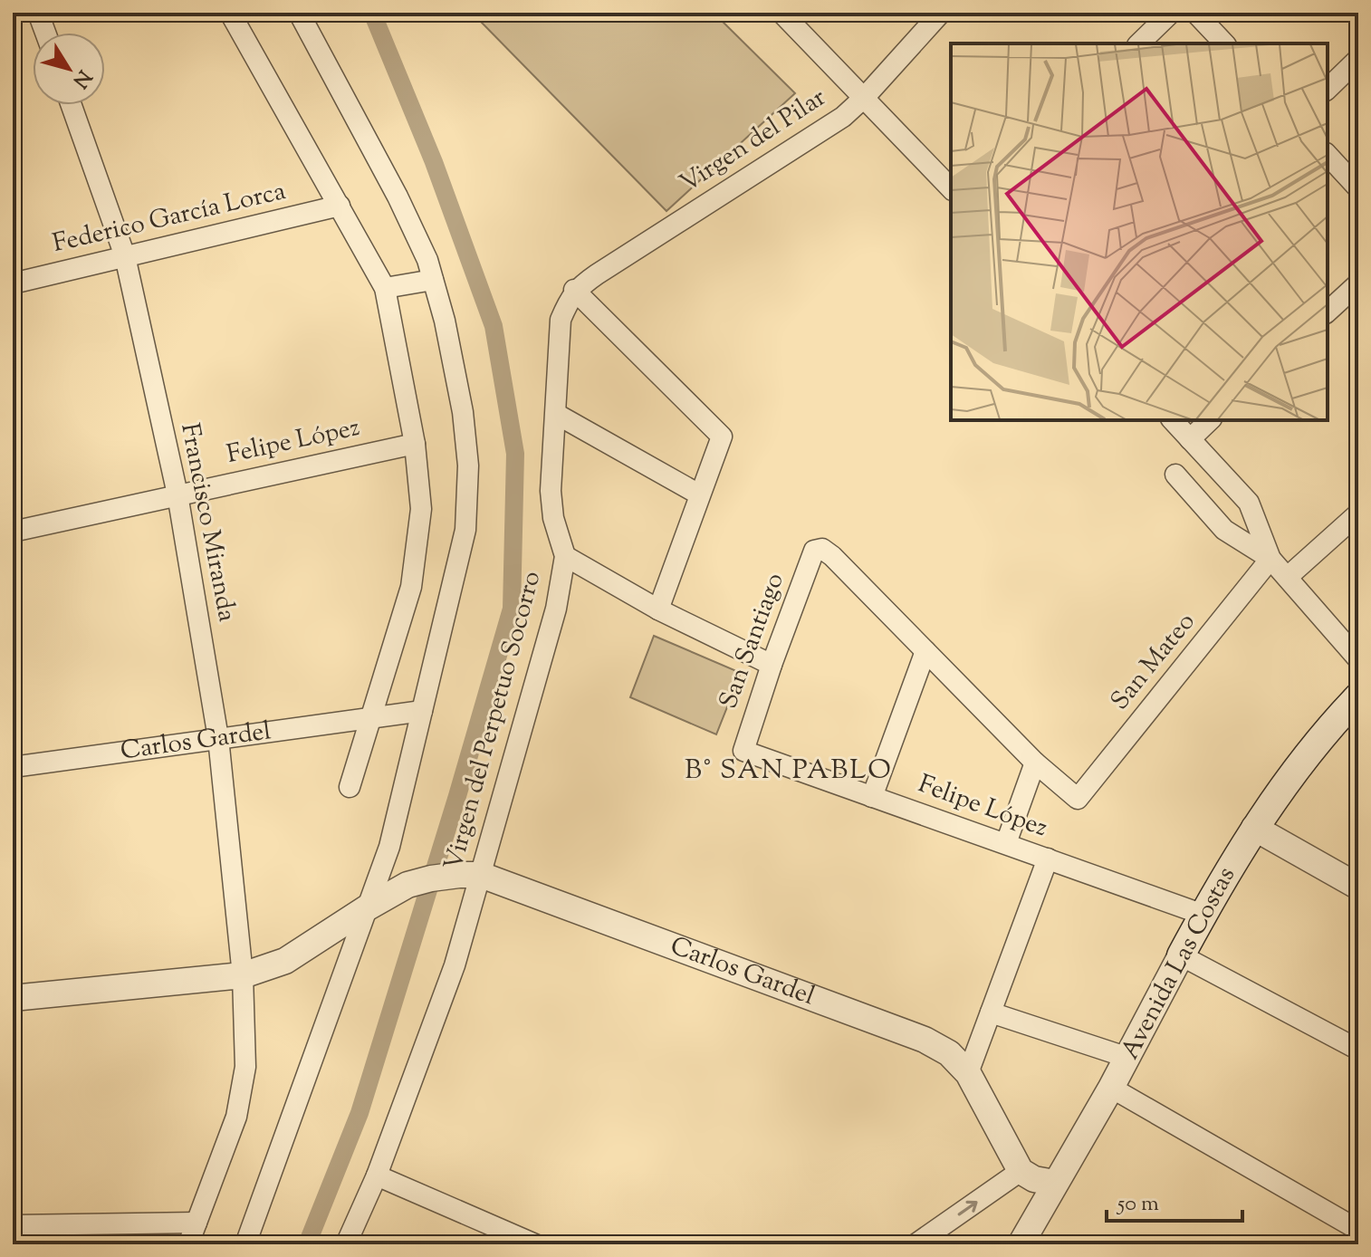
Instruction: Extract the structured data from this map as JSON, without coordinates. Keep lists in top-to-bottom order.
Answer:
{
  "streets": {
    "main road": ["Avenida Las Costas"],
    "street": [
      "Virgen del Pilar",
      "Federico García Lorca",
      "Felipe López",
      "Francisco Miranda",
      "San Santiago",
      "San Mateo",
      "Virgen del Perpetuo Socorro",
      "Carlos Gardel"
    ]
  },
  "crossings": [
    ["Virgen del Pilar", "Virgen del Perpetuo Socorro"],
    ["Federico García Lorca", "Francisco Miranda"],
    ["Felipe López", "Francisco Miranda"],
    ["Felipe López", "San Santiago"],
    ["Felipe López", "Avenida Las Costas"],
    ["Francisco Miranda", "Carlos Gardel"],
    ["Virgen del Perpetuo Socorro", "Carlos Gardel"]
  ],
  "districts": ["B° SAN PABLO"],
  "scale_bar": "50 m",
  "north": "bottom right"
}
